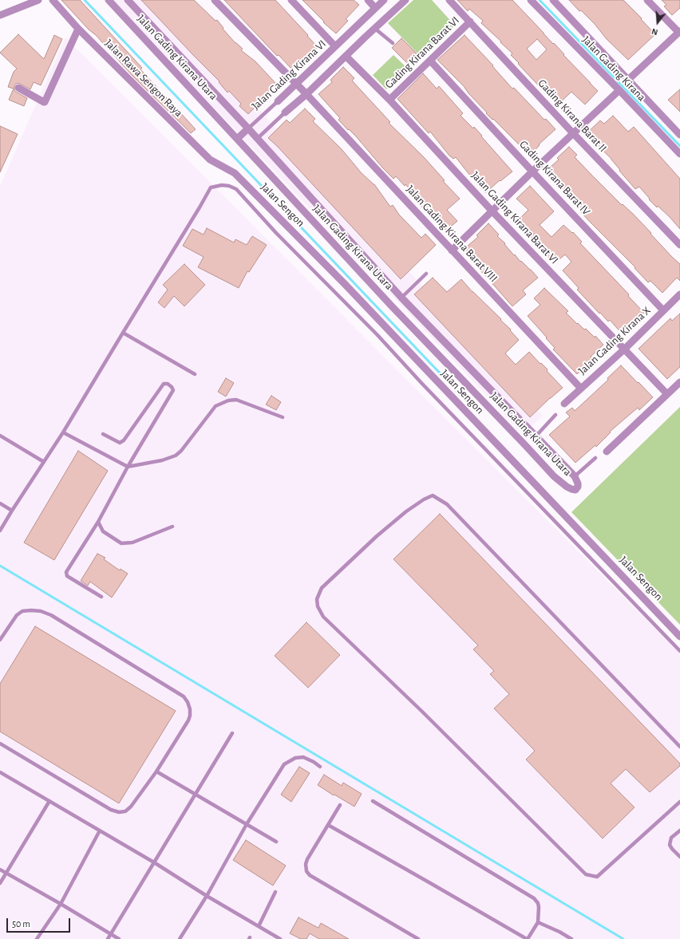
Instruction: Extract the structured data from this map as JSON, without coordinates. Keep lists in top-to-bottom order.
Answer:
{
  "streets": {
    "street": [
      "Gading Kirana Barat VI",
      "Jalan Gading Kirana Utara",
      "Jalan Gading Kirana",
      "Jalan Gading Kirana VI",
      "Jalan Rawa Sengon Raya",
      "Gading Kirana Barat II",
      "Gading Kirana Barat IV",
      "Jalan Sengon",
      "Jalan Gading Kirana Barat VI",
      "Jalan Gading Kirana Barat VIII",
      "Jalan Gading Kirana X"
    ]
  },
  "crossings": [
    ["Gading Kirana Barat VI", "Gading Kirana Barat II"],
    ["Gading Kirana Barat VI", "Gading Kirana Barat IV"],
    ["Gading Kirana Barat VI", "Jalan Gading Kirana Barat VI"],
    ["Jalan Gading Kirana Utara", "Jalan Gading Kirana VI"],
    ["Jalan Gading Kirana VI", "Jalan Gading Kirana Barat VIII"],
    ["Jalan Rawa Sengon Raya", "Jalan Sengon"],
    ["Gading Kirana Barat IV", "Jalan Gading Kirana X"],
    ["Jalan Gading Kirana Barat VI", "Jalan Gading Kirana X"],
    ["Jalan Gading Kirana Barat VIII", "Jalan Gading Kirana X"]
  ],
  "scale_bar": "50 m",
  "north": "bottom"
}
